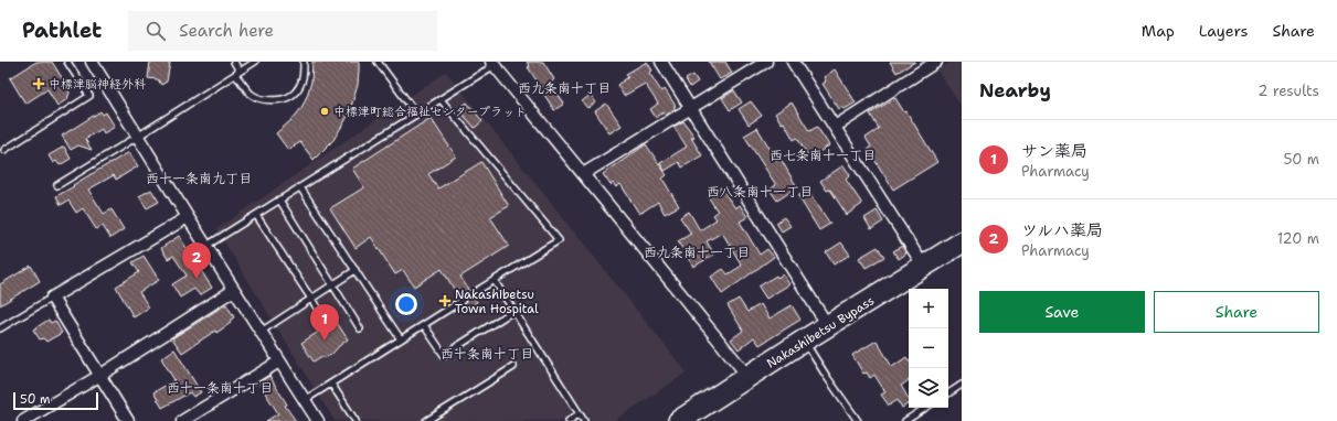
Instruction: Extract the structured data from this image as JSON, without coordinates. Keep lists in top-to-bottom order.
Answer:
{
  "streets": {
    "highway": ["Nakashibetsu Bypass"]
  },
  "districts": [
    "西九条南十丁目",
    "西七条南十一丁目",
    "西十一条南九丁目",
    "西八条南十一丁目",
    "西九条南十一丁目",
    "西十条南十丁目",
    "西十一条南十丁目"
  ],
  "places": {
    "health": ["中標津脳神経外科", "Nakashibetsu Town Hospital"],
    "other": ["中標津町総合福祉センタープラット"]
  },
  "scale_bar": "50 m",
  "page": {
    "header": "Pathlet",
    "search": "Search here",
    "nav": ["Map", "Layers", "Share"],
    "heading": ["Nearby", "2 results"],
    "list": [
      {
        "mark": "1",
        "name": "サン薬局",
        "note": "Pharmacy",
        "value": "50 m"
      },
      {
        "mark": "2",
        "name": "ツルハ薬局",
        "note": "Pharmacy",
        "value": "120 m"
      }
    ],
    "pins": ["2", "1"],
    "buttons": ["Save", "Share"],
    "map_buttons": ["+", "−"],
    "scale": "50 m"
  }
}
